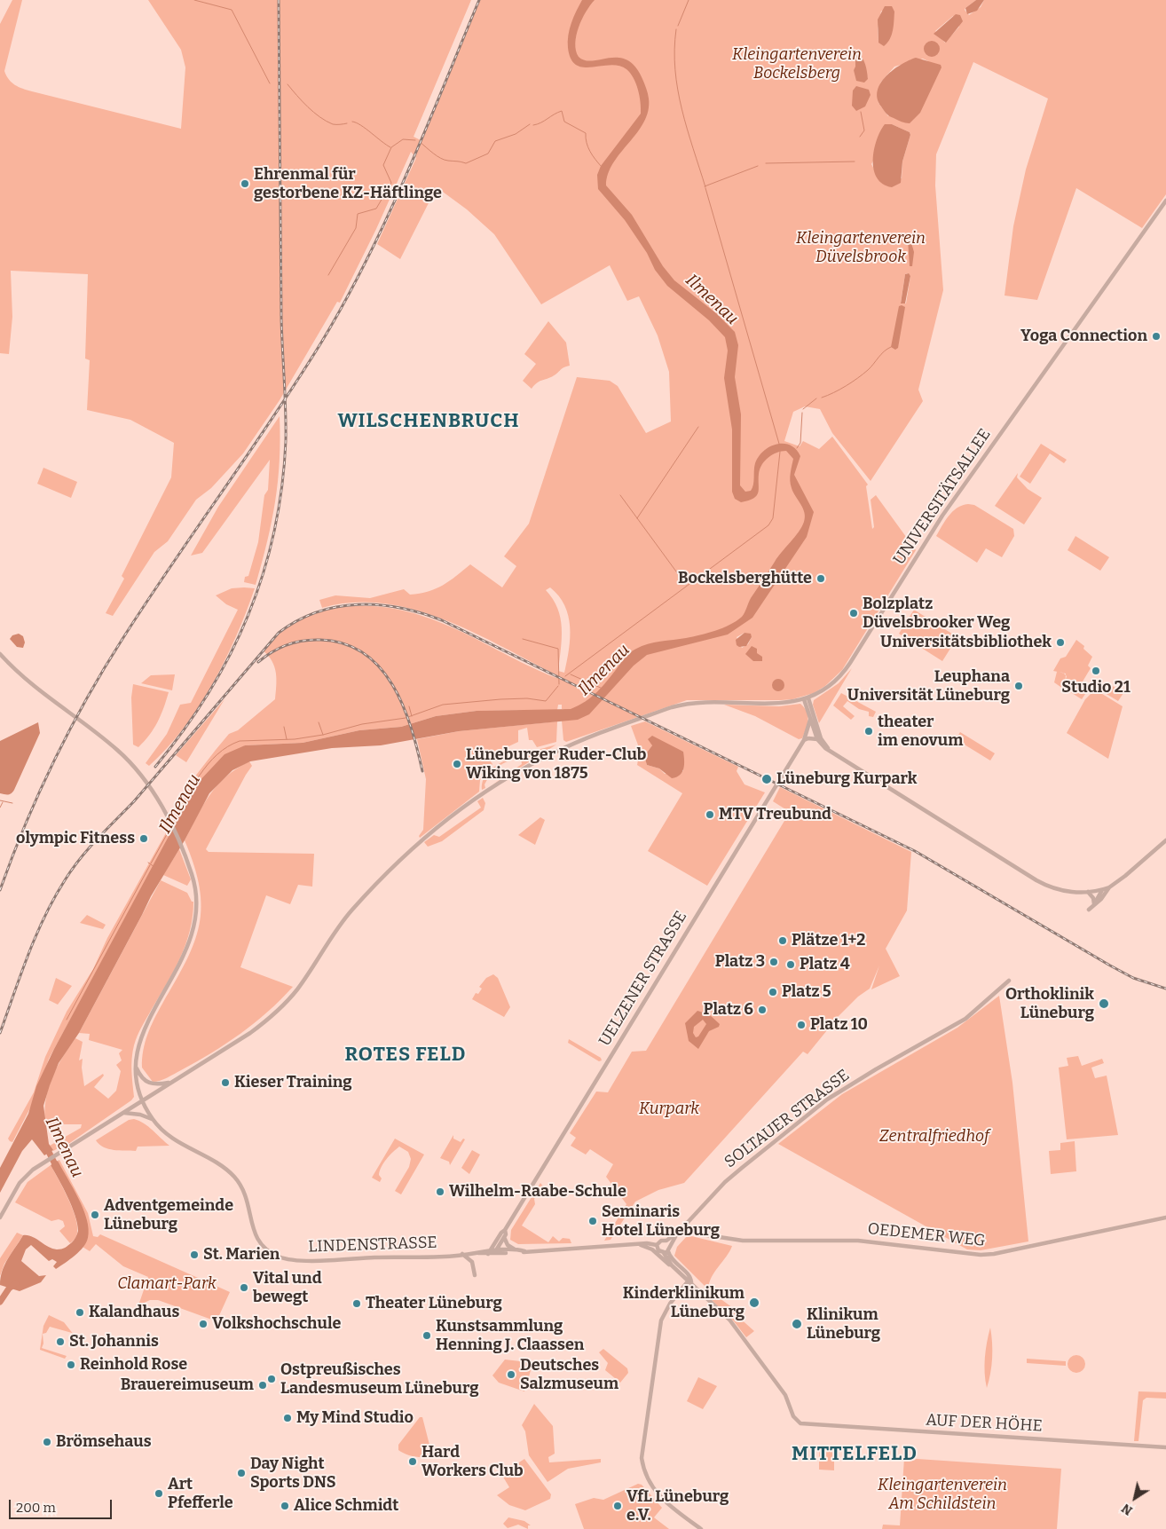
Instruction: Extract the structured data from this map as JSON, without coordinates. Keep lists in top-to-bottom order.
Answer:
{
  "streets": {
    "main road": [
      "UNIVERSITÄTSALLEE",
      "UELZENER STRASSE",
      "SOLTAUER STRASSE",
      "OEDEMER WEG",
      "LINDENSTRASSE",
      "AUF DER HÖHE"
    ]
  },
  "crossings": [
    ["UELZENER STRASSE", "SOLTAUER STRASSE"],
    ["UELZENER STRASSE", "LINDENSTRASSE"],
    ["SOLTAUER STRASSE", "OEDEMER WEG"],
    ["SOLTAUER STRASSE", "LINDENSTRASSE"]
  ],
  "districts": ["WILSCHENBRUCH", "ROTES FELD", "MITTELFELD"],
  "water": ["Ilmenau"],
  "parks": [
    "Kleingartenverein Bockelsberg",
    "Kleingartenverein Düvelsbrook",
    "Kurpark",
    "Zentralfriedhof",
    "Clamart-Park",
    "Kleingartenverein Am Schildstein"
  ],
  "places": [
    "Ehrenmal für gestorbene KZ-Häftlinge",
    "Yoga Connection",
    "Bockelsberghütte",
    "Bolzplatz Düvelsbrooker Weg",
    "Universitätsbibliothek",
    "Studio 21",
    "Leuphana Universität Lüneburg",
    "theater im enovum",
    "Lüneburger Ruder-Club Wiking von 1875",
    "Lüneburg Kurpark",
    "MTV Treubund",
    "olympic Fitness",
    "Plätze 1+2",
    "Platz 3",
    "Platz 4",
    "Platz 5",
    "Orthoklinik Lüneburg",
    "Platz 6",
    "Platz 10",
    "Kieser Training",
    "Wilhelm-Raabe-Schule",
    "Adventgemeinde Lüneburg",
    "Seminaris Hotel Lüneburg",
    "St. Marien",
    "Vital und bewegt",
    "Kinderklinikum Lüneburg",
    "Theater Lüneburg",
    "Kalandhaus",
    "Volkshochschule",
    "Klinikum Lüneburg",
    "Kunstsammlung Henning J. Claassen",
    "St. Johannis",
    "Reinhold Rose",
    "Deutsches Salzmuseum",
    "Ostpreußisches Landesmuseum Lüneburg",
    "Brauereimuseum",
    "My Mind Studio",
    "Brömsehaus",
    "Hard Workers Club",
    "Day Night Sports DNS",
    "Art Pfefferle",
    "Alice Schmidt",
    "VfL Lüneburg e.V."
  ],
  "scale_bar": "200 m",
  "north": "bottom left"
}
